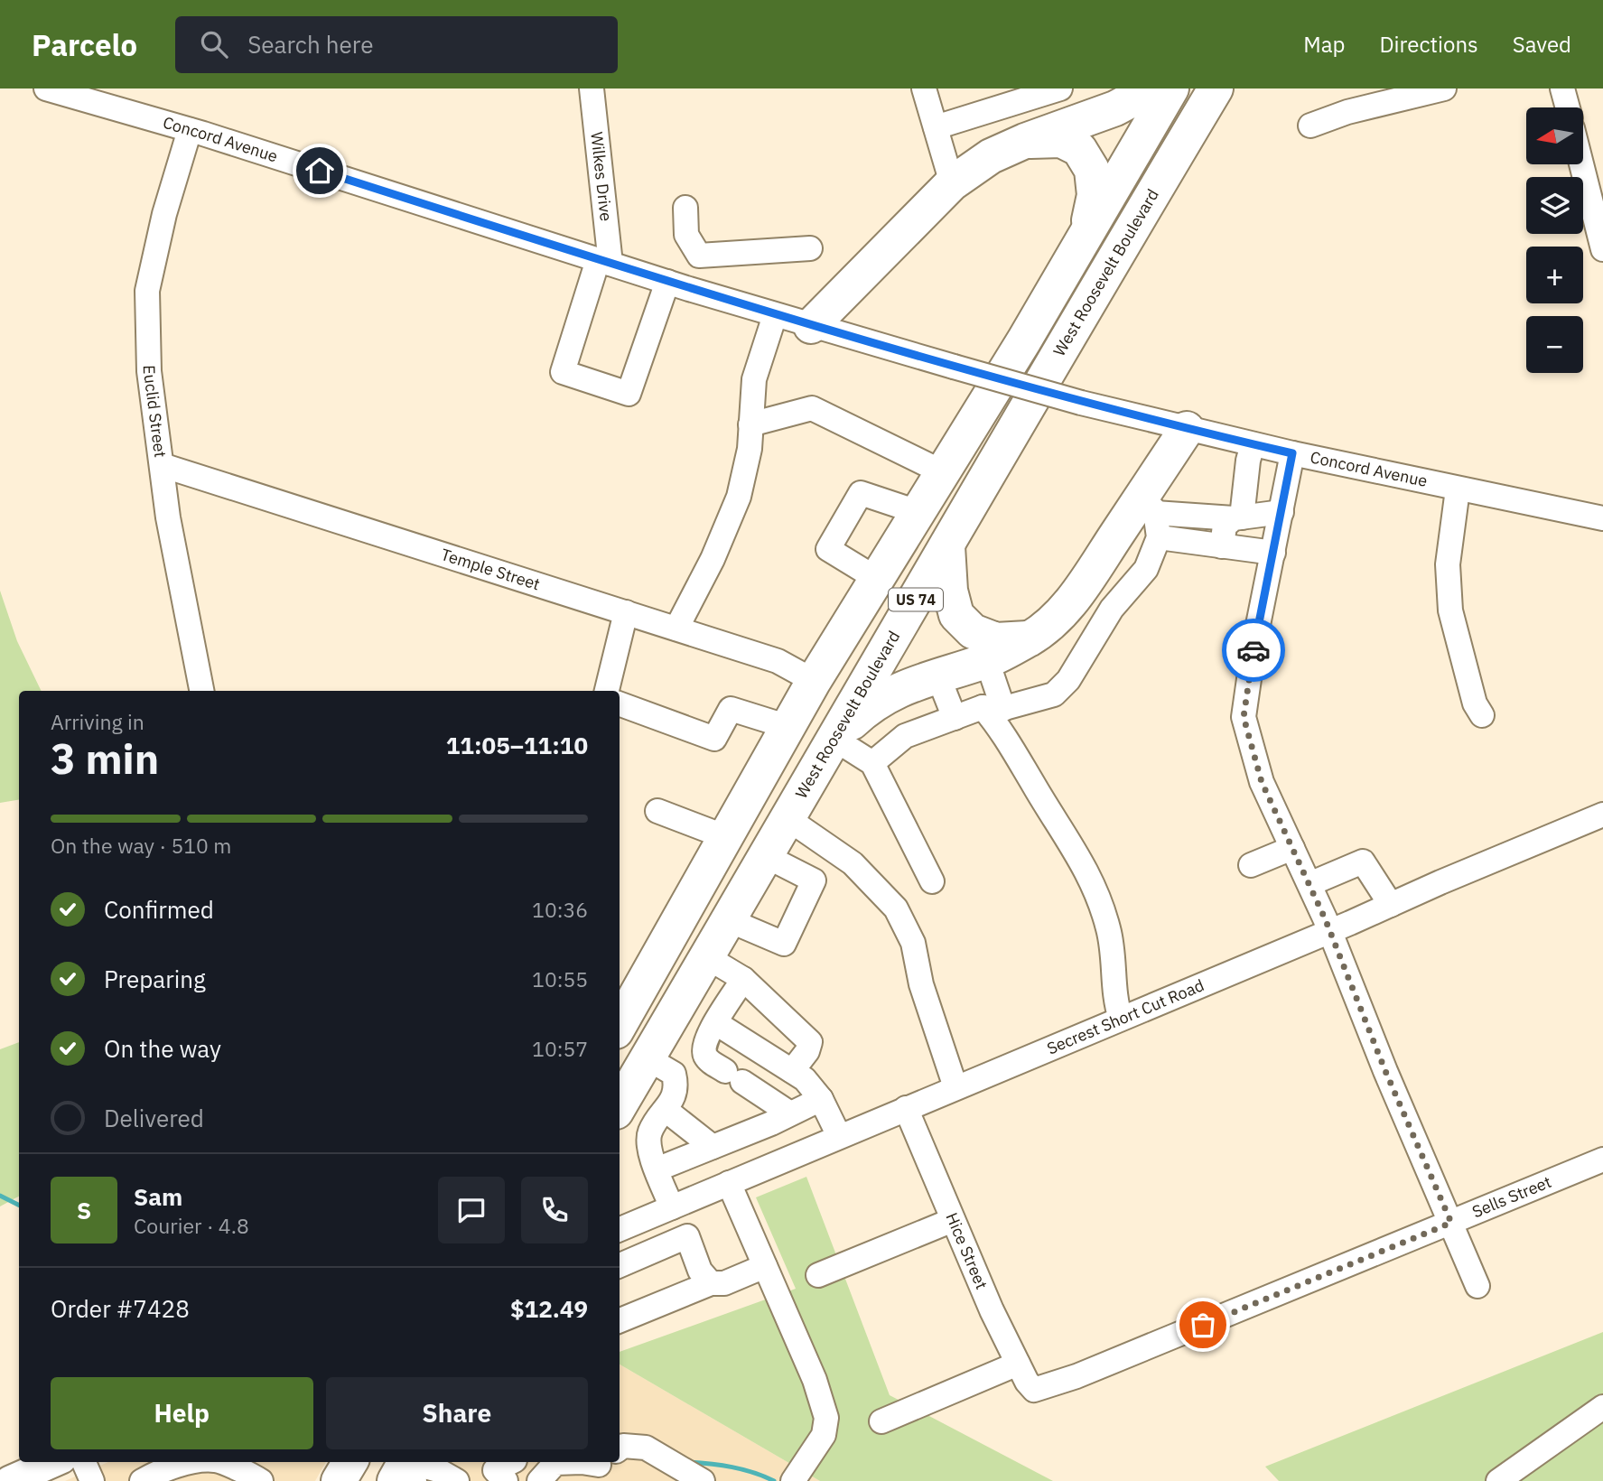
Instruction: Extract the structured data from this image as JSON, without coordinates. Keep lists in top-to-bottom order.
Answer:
{
  "streets": {
    "highway": ["West Roosevelt Boulevard", "US 74"],
    "street": [
      "Concord Avenue",
      "Wilkes Drive",
      "Euclid Street",
      "Temple Street",
      "Secrest Short Cut Road",
      "Sells Street",
      "Hice Street"
    ]
  },
  "crossings": [
    ["Concord Avenue", "Wilkes Drive"],
    ["Concord Avenue", "Euclid Street"],
    ["Euclid Street", "Temple Street"],
    ["Temple Street", "US 74"],
    ["Secrest Short Cut Road", "Hice Street"],
    ["Sells Street", "Hice Street"]
  ],
  "north": "left",
  "page": {
    "header": "Parcelo",
    "search": "Search here",
    "nav": ["Map", "Directions", "Saved"],
    "map_buttons": ["+", "−"],
    "heading": ["3 min", "Arriving in", "11:05–11:10"],
    "panel": [
      "Sam",
      "Courier · 4.8",
      "Order #7428",
      "$12.49"
    ],
    "bar": "On the way · 510 m",
    "list": [
      ["Confirmed", "10:36"],
      ["Preparing", "10:55"],
      ["On the way", "10:57"],
      "Delivered"
    ],
    "round": "S",
    "buttons": ["Help", "Share"]
  }
}
